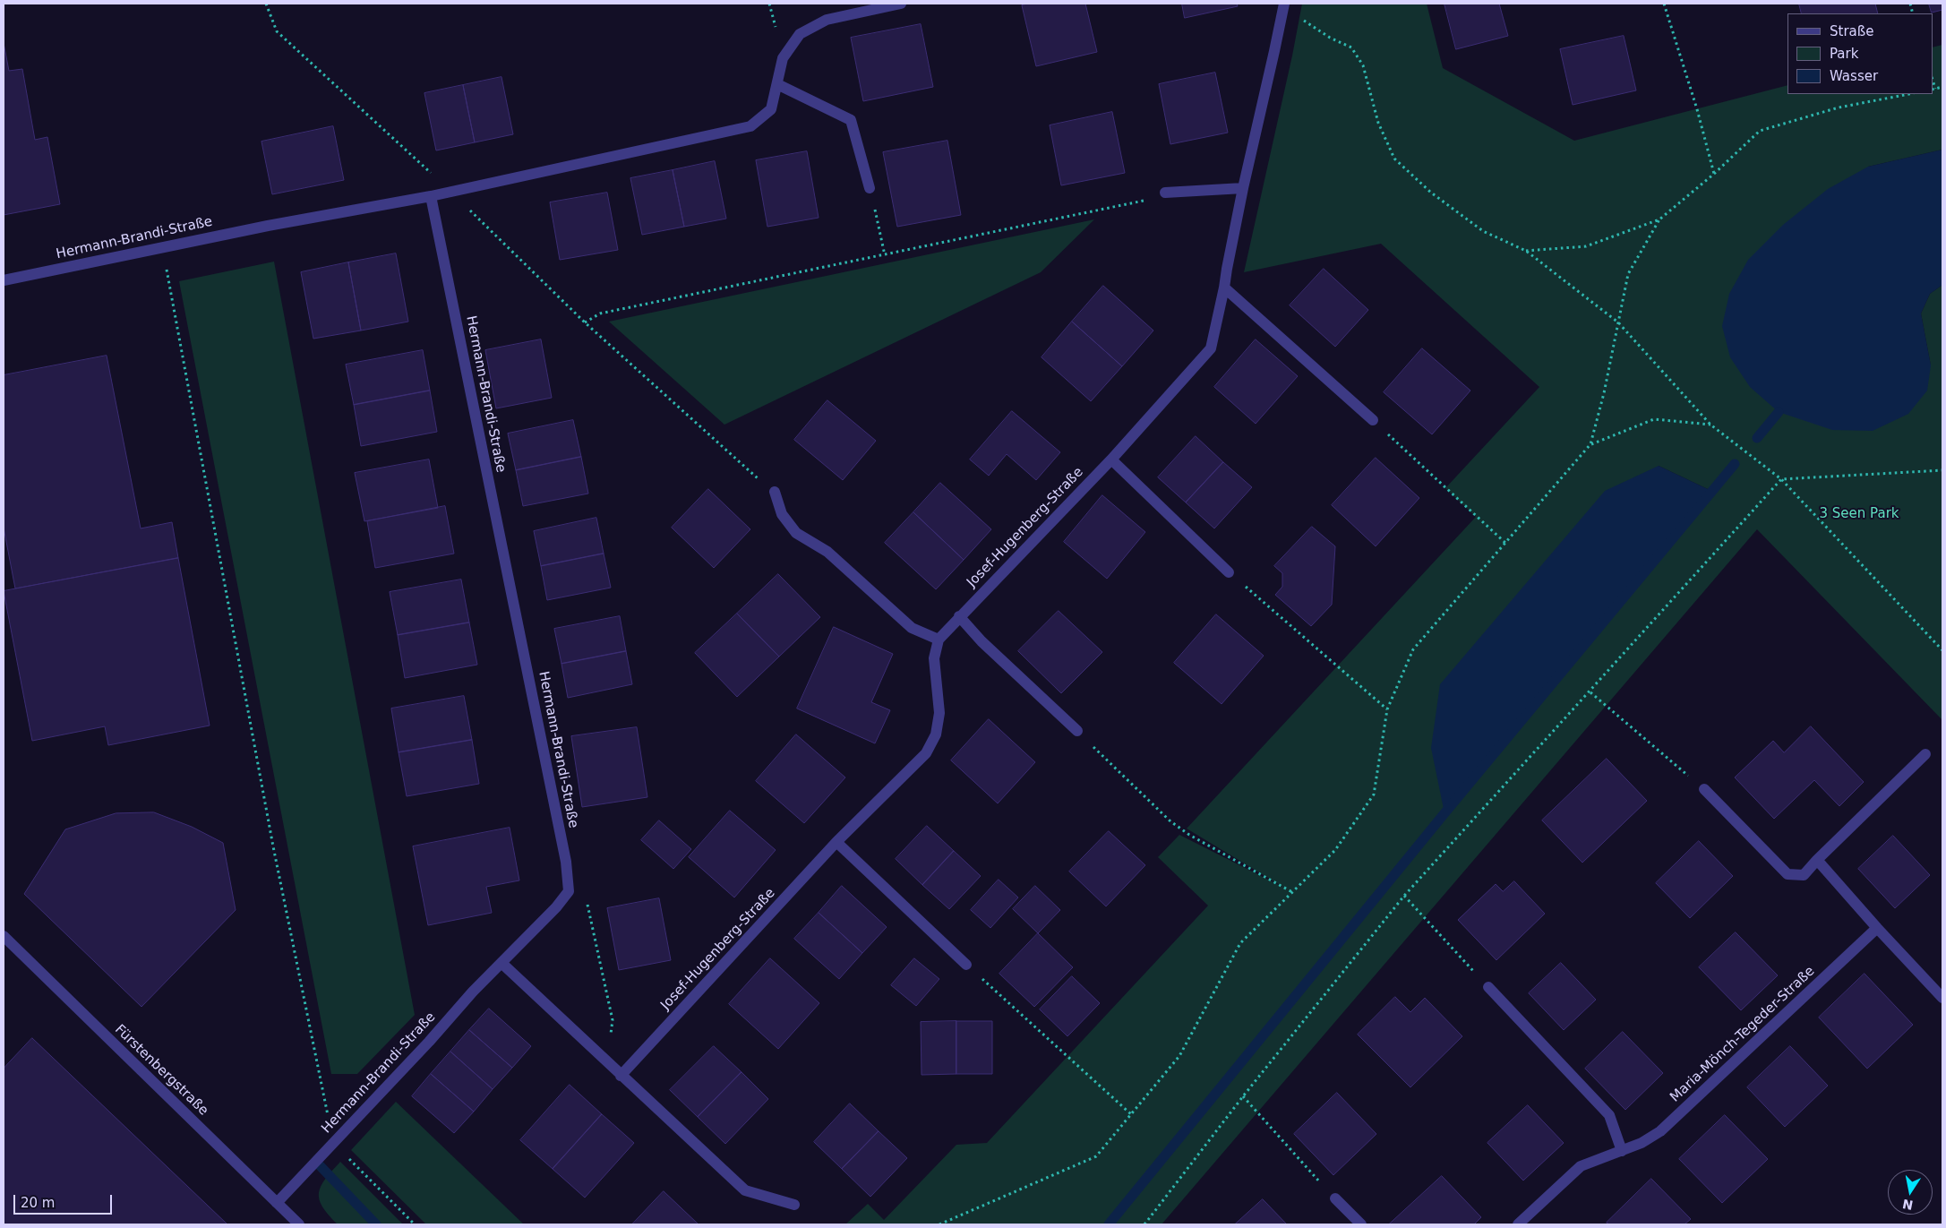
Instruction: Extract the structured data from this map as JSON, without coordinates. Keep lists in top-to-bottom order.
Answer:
{
  "streets": {
    "street": [
      "Hermann-Brandi-Straße",
      "Josef-Hugenberg-Straße",
      "Maria-Mönch-Tegeder-Straße",
      "Fürstenbergstraße"
    ]
  },
  "crossings": [
    ["Hermann-Brandi-Straße", "Fürstenbergstraße"]
  ],
  "parks": ["3 Seen Park"],
  "legend": ["Straße", "Park", "Wasser"],
  "scale_bar": "20 m",
  "north": "bottom"
}
